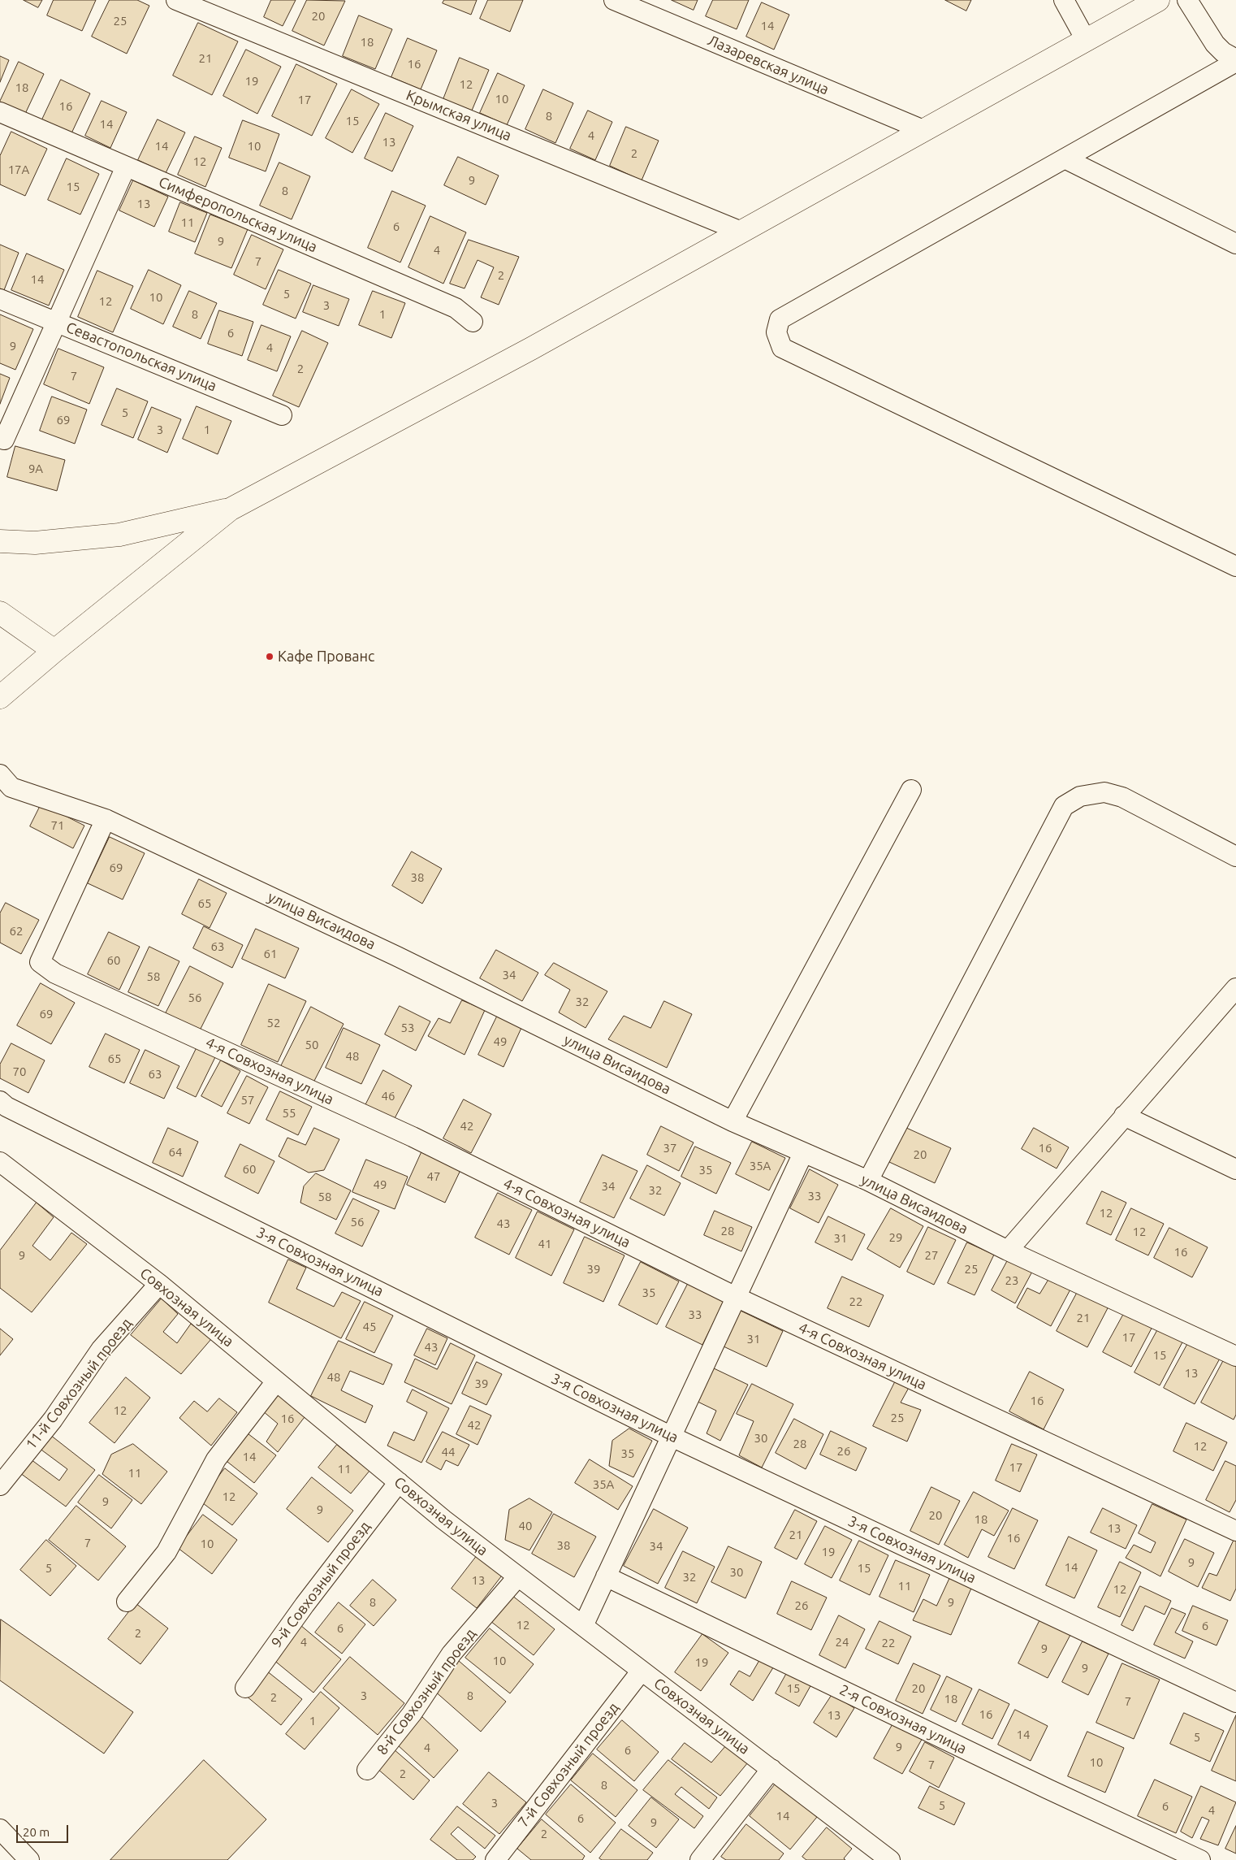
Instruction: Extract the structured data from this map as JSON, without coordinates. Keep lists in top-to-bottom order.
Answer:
{
  "streets": {
    "street": [
      "Лазаревская улица",
      "Крымская улица",
      "Симферопольская улица",
      "Севастопольская улица",
      "улица Висаидова",
      "4-я Совхозная улица",
      "3-я Совхозная улица",
      "Совхозная улица",
      "11-й Совхозный проезд",
      "9-й Совхозный проезд",
      "8-й Совхозный проезд",
      "2-я Совхозная улица",
      "7-й Совхозный проезд"
    ]
  },
  "crossings": [
    ["улица Висаидова", "4-я Совхозная улица"],
    ["Совхозная улица", "11-й Совхозный проезд"],
    ["Совхозная улица", "9-й Совхозный проезд"],
    ["Совхозная улица", "8-й Совхозный проезд"],
    ["Совхозная улица", "7-й Совхозный проезд"]
  ],
  "places": ["Кафе Прованс"],
  "house_numbers": [
    "20",
    "25",
    "14",
    "18",
    "21",
    "16",
    "19",
    "12",
    "18",
    "10",
    "17",
    "16",
    "8",
    "15",
    "14",
    "4",
    "13",
    "14",
    "10",
    "2",
    "12",
    "17А",
    "9",
    "15",
    "8",
    "13",
    "11",
    "6",
    "9",
    "4",
    "7",
    "2",
    "14",
    "5",
    "10",
    "12",
    "3",
    "8",
    "1",
    "6",
    "9",
    "4",
    "2",
    "7",
    "5",
    "69",
    "3",
    "1",
    "9А",
    "71",
    "69",
    "38",
    "65",
    "62",
    "63",
    "61",
    "60",
    "34",
    "58",
    "56",
    "32",
    "69",
    "52",
    "53",
    "49",
    "50",
    "48",
    "65",
    "70",
    "63",
    "46",
    "57",
    "55",
    "42",
    "37",
    "16",
    "64",
    "20",
    "35А",
    "60",
    "35",
    "47",
    "49",
    "34",
    "32",
    "33",
    "58",
    "12",
    "56",
    "43",
    "28",
    "12",
    "29",
    "31",
    "41",
    "16",
    "9",
    "27",
    "39",
    "25",
    "23",
    "35",
    "22",
    "33",
    "21",
    "45",
    "17",
    "31",
    "43",
    "15",
    "13",
    "48",
    "39",
    "16",
    "12",
    "25",
    "16",
    "42",
    "30",
    "28",
    "12",
    "26",
    "44",
    "35",
    "14",
    "17",
    "11",
    "11",
    "35А",
    "12",
    "9",
    "9",
    "20",
    "18",
    "40",
    "13",
    "21",
    "16",
    "7",
    "10",
    "38",
    "34",
    "19",
    "9",
    "14",
    "5",
    "15",
    "30",
    "32",
    "13",
    "11",
    "12",
    "8",
    "9",
    "26",
    "12",
    "6",
    "6",
    "2",
    "4",
    "24",
    "22",
    "9",
    "10",
    "19",
    "9",
    "15",
    "20",
    "3",
    "8",
    "2",
    "18",
    "7",
    "16",
    "13",
    "1",
    "14",
    "5",
    "9",
    "4",
    "6",
    "10",
    "7",
    "2",
    "8",
    "3",
    "5",
    "6",
    "4",
    "14",
    "6",
    "9",
    "2"
  ],
  "scale_bar": "20 m"
}
